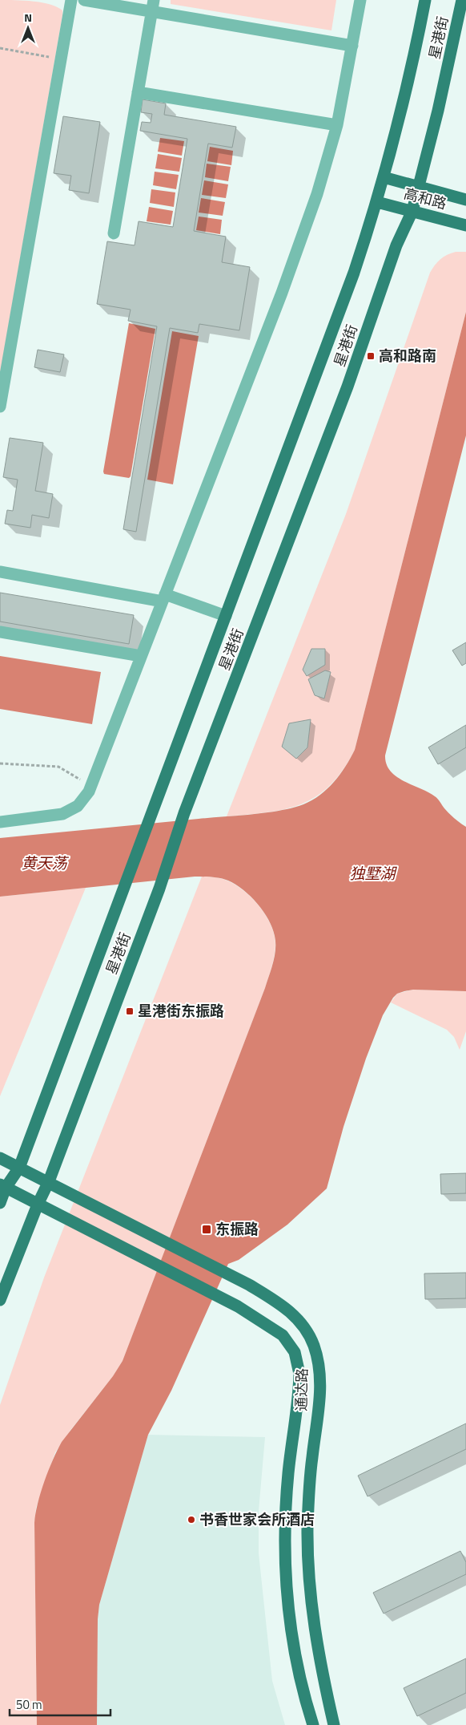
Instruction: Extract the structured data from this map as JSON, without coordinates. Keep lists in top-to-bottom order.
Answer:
{
  "streets": {
    "main road": ["星港街", "高和路", "通达路"]
  },
  "crossings": [
    ["星港街", "高和路"],
    ["星港街", "通达路"]
  ],
  "water": ["黄天荡", "独墅湖"],
  "places": {
    "transit": ["高和路南", "星港街东振路", "东振路"],
    "other": ["书香世家会所酒店"]
  },
  "scale_bar": "50 m",
  "north": "top"
}
